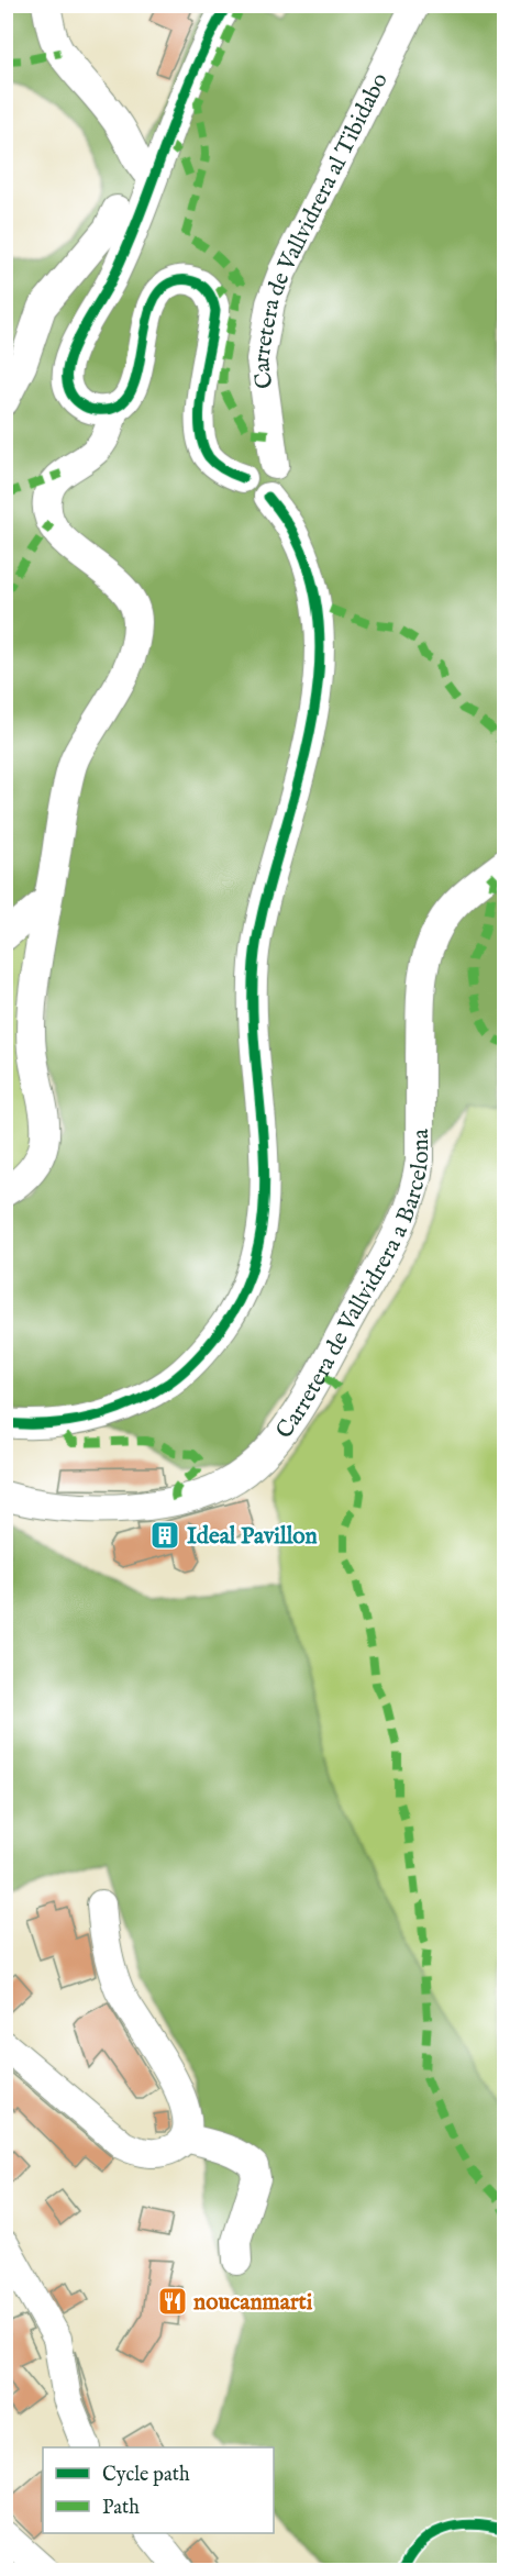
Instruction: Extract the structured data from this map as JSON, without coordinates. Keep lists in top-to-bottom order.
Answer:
{
  "streets": {
    "street": ["Carretera de Vallvidrera al Tibidabo", "Carretera de Vallvidrera a Barcelona"]
  },
  "places": {
    "building": ["Ideal Pavillon"],
    "restaurant": ["noucanmarti"]
  },
  "legend": ["Cycle path", "Path"]
}
